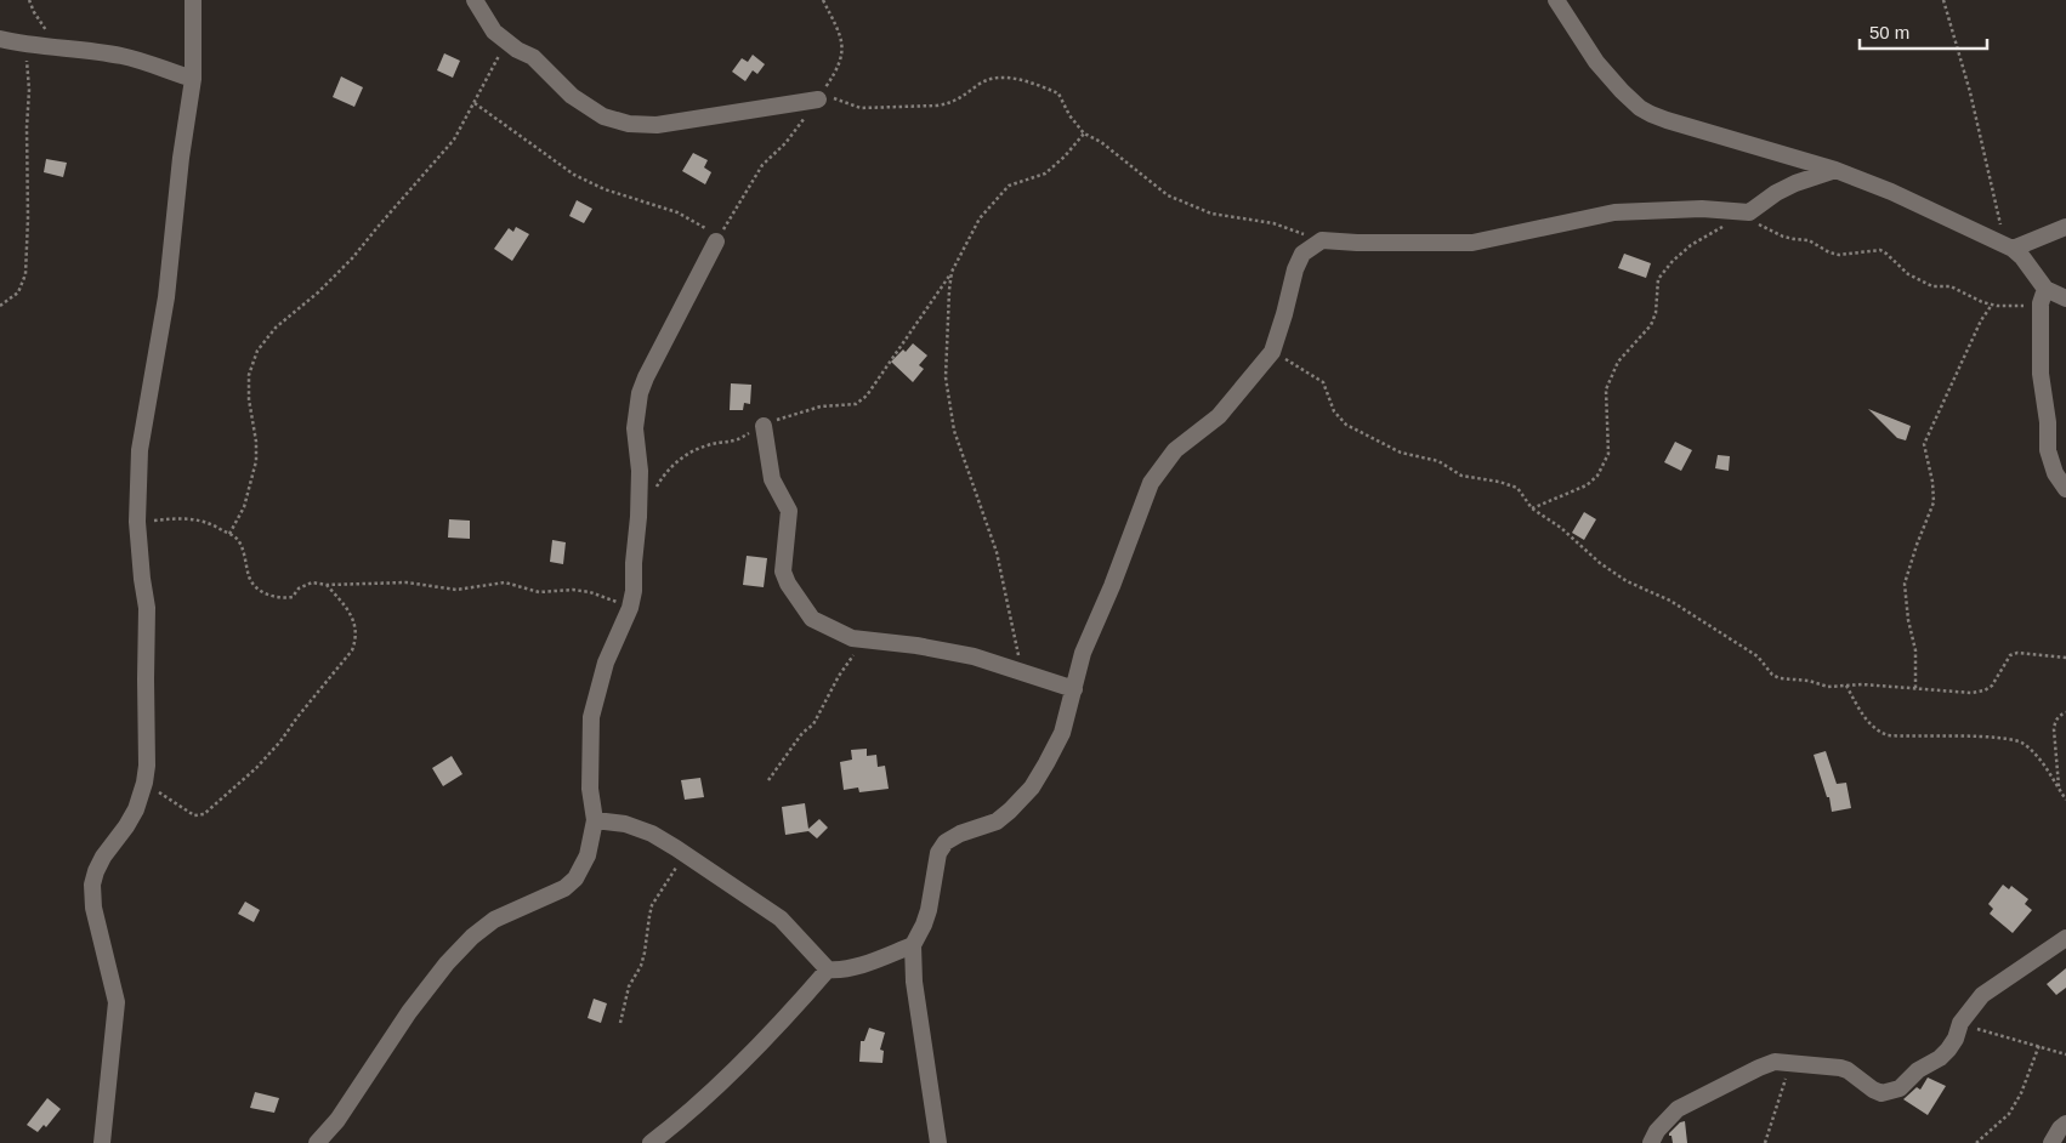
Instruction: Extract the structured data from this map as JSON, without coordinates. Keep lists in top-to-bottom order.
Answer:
{
  "scale_bar": "50 m"
}
